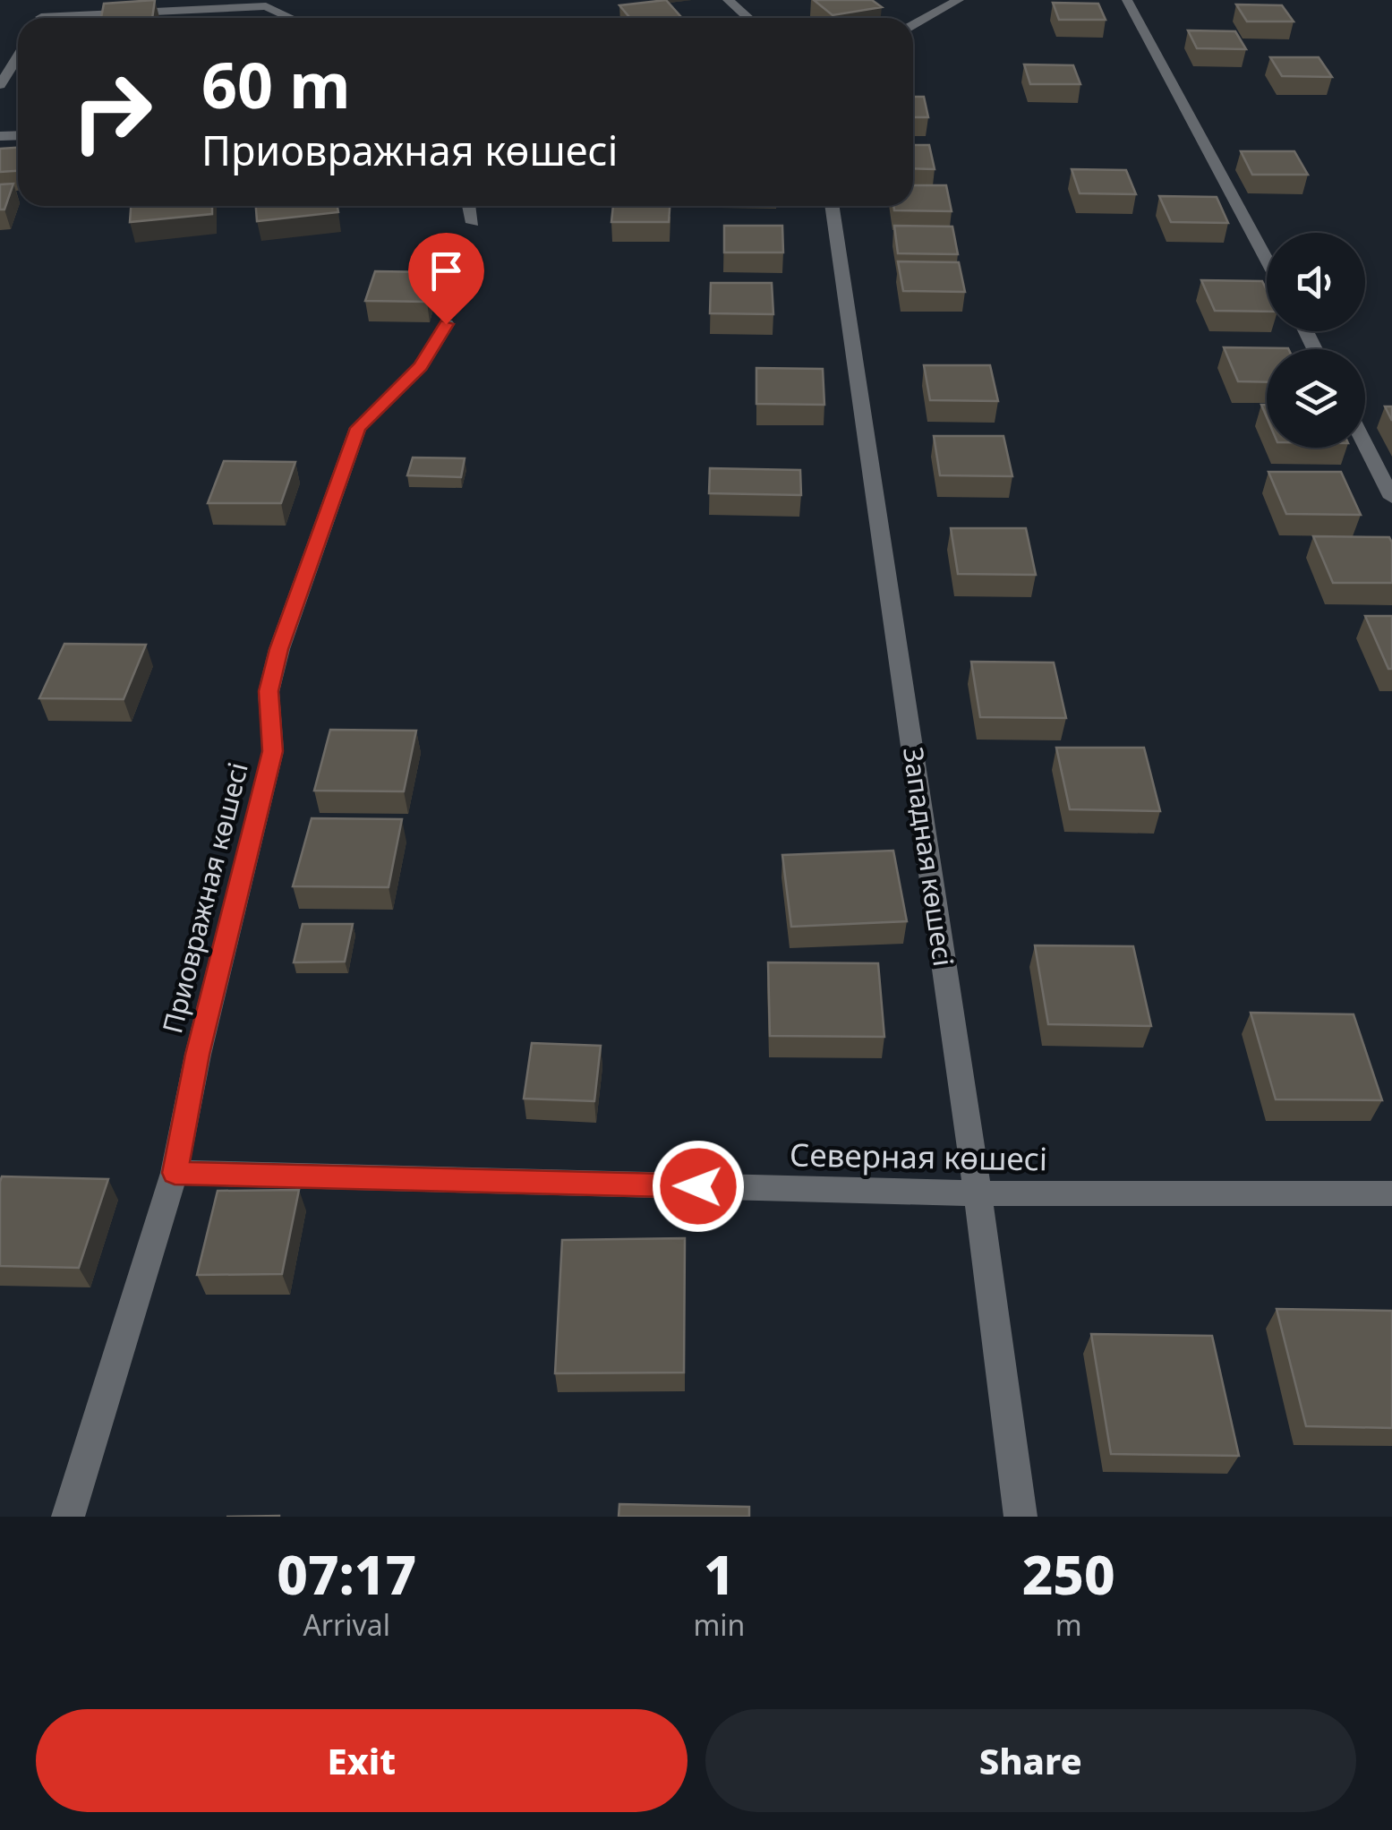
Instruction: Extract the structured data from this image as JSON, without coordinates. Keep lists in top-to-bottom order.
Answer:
{
  "streets": {
    "street": ["Западная көшесі", "Приовражная көшесі", "Северная көшесі"]
  },
  "crossings": [
    ["Западная көшесі", "Северная көшесі"],
    ["Приовражная көшесі", "Северная көшесі"]
  ],
  "page": {
    "turn": ["60 m", "Приовражная көшесі"],
    "eta": [
      "07:17",
      "Arrival",
      "1",
      "min",
      "250",
      "m"
    ],
    "buttons": ["Exit", "Share"]
  }
}
